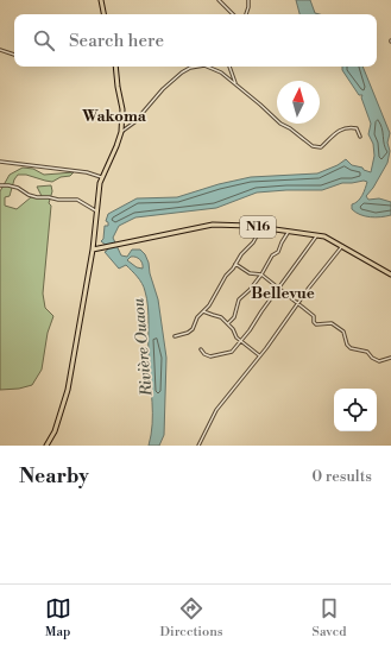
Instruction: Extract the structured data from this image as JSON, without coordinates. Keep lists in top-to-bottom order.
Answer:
{
  "streets": {
    "main road": ["N16"]
  },
  "districts": ["Wakoma", "Bellevue"],
  "water": ["Rivière Ouaou"],
  "north": "top",
  "page": {
    "search": "Search here",
    "heading": ["Nearby", "0 results"],
    "nav": ["Map", "Directions", "Saved"]
  }
}
